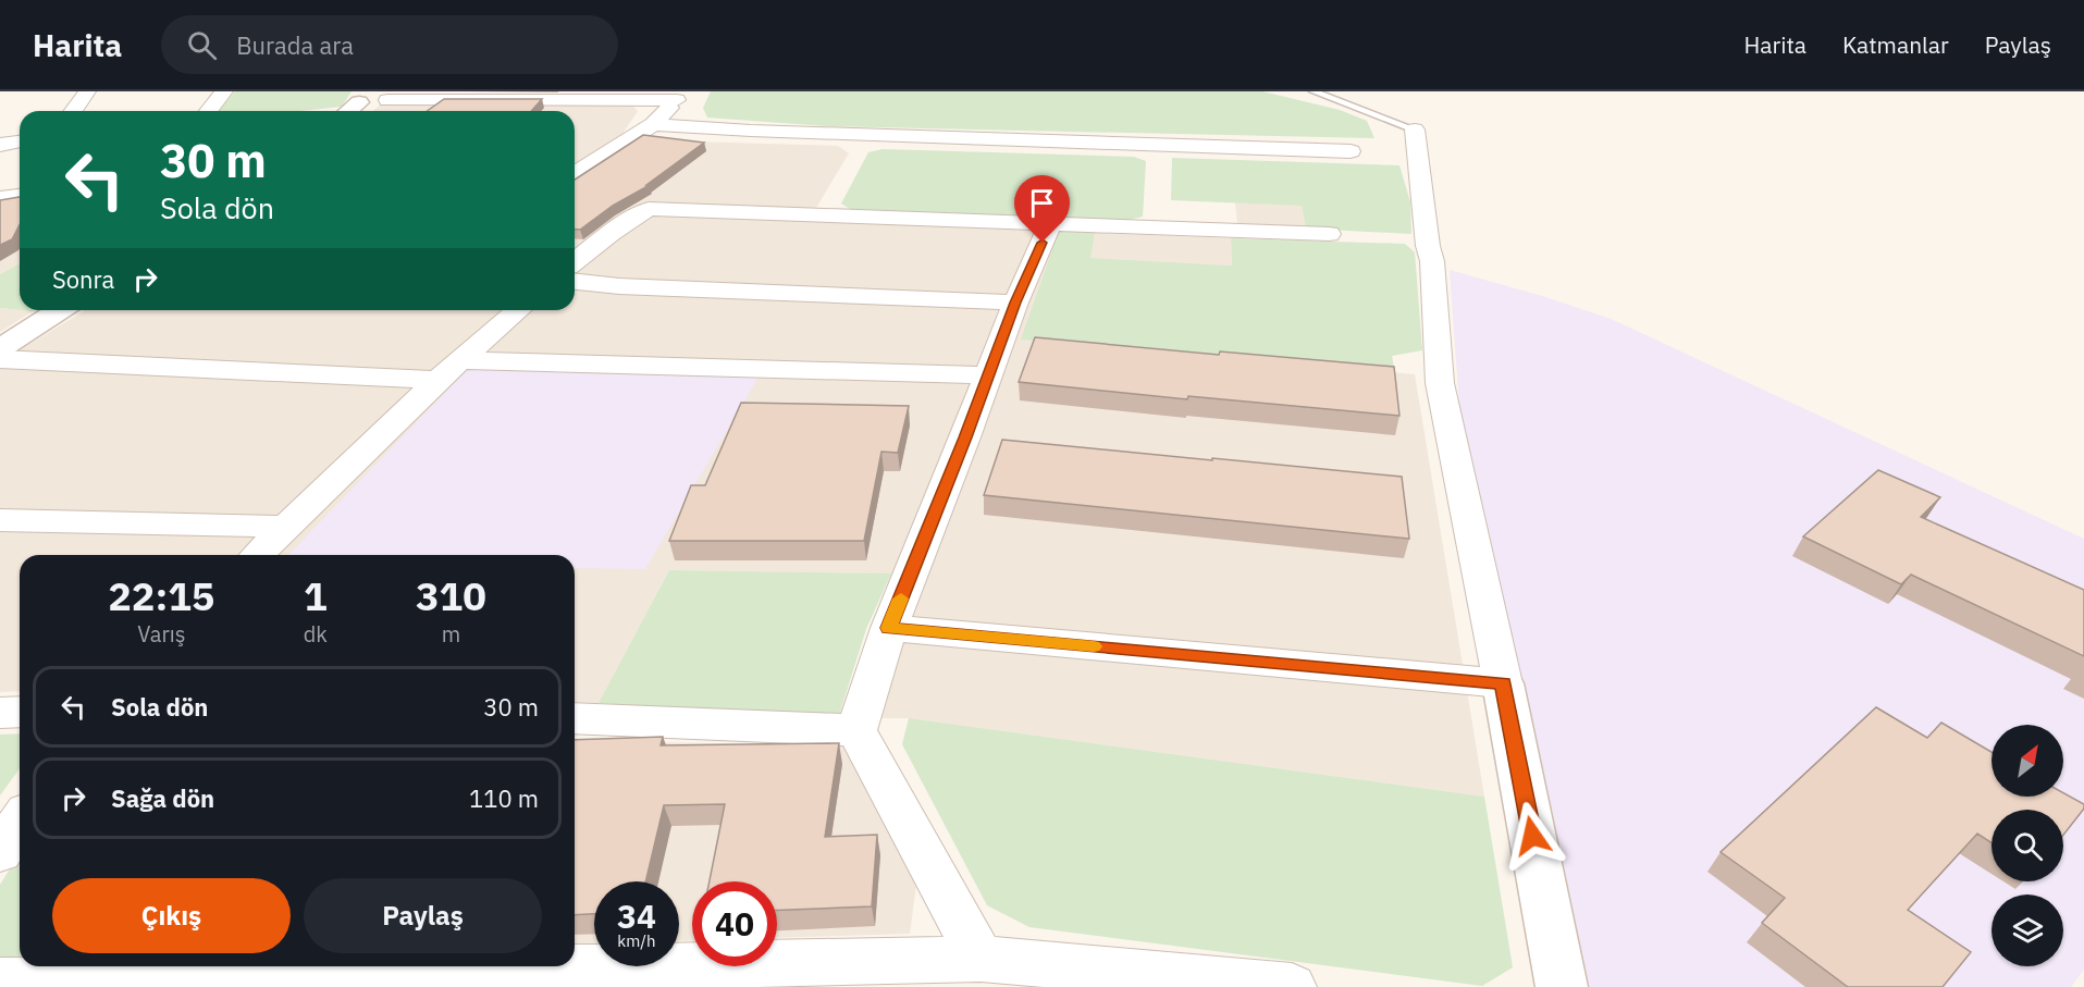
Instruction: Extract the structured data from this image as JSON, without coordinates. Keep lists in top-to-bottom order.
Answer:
{
  "north": "top right",
  "page": {
    "header": "Harita",
    "search": "Burada ara",
    "nav": ["Harita", "Katmanlar", "Paylaş"],
    "turn": ["30 m", "Sola dön"],
    "then": "Sonra",
    "eta": [
      "22:15",
      "Varış",
      "1",
      "dk",
      "310",
      "m"
    ],
    "list": [
      {
        "name": "Sola dön",
        "value": "30 m"
      },
      {
        "name": "Sağa dön",
        "value": "110 m"
      }
    ],
    "buttons": ["Çıkış", "Paylaş"],
    "speed": "34 km/h",
    "limit": "40"
  }
}
